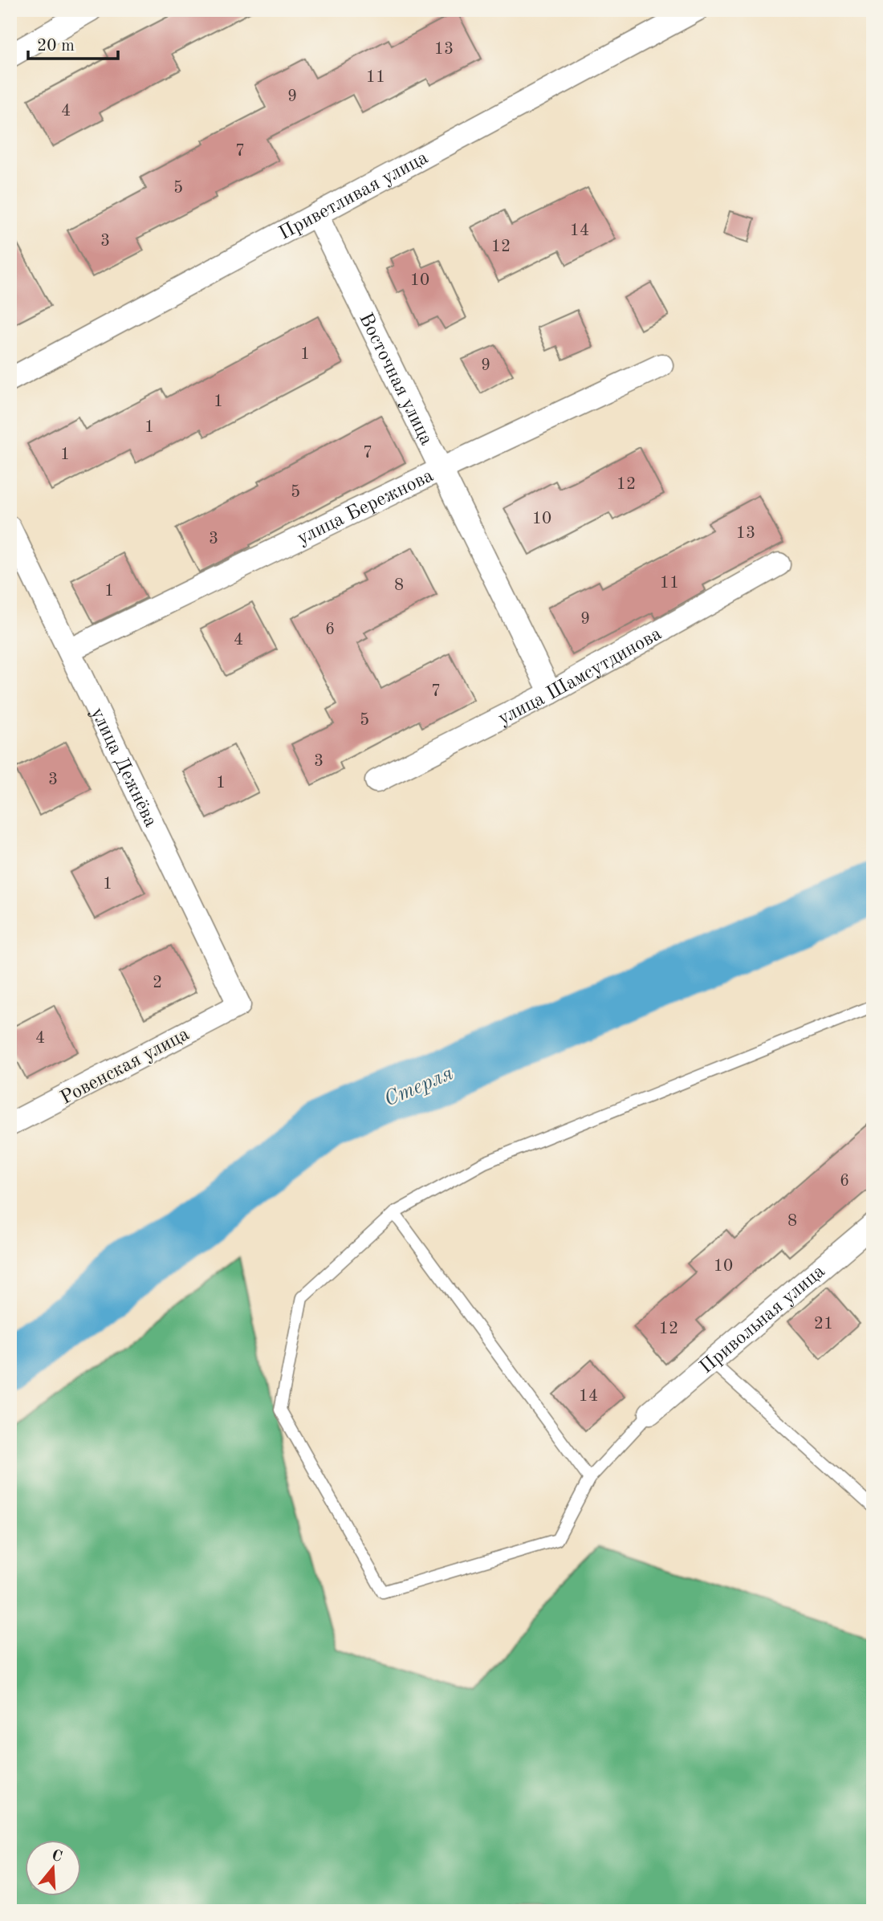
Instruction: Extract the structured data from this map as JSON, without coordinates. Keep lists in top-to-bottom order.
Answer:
{
  "streets": {
    "street": [
      "Приветливая улица",
      "Восточная улица",
      "улица Бережнова",
      "улица Шамсутдинова",
      "улица Дежнёва",
      "Ровенская улица",
      "Привольная улица"
    ]
  },
  "crossings": [
    ["Приветливая улица", "Восточная улица"],
    ["Восточная улица", "улица Бережнова"],
    ["Восточная улица", "улица Шамсутдинова"],
    ["улица Бережнова", "улица Дежнёва"],
    ["улица Дежнёва", "Ровенская улица"]
  ],
  "water": ["Стерля"],
  "house_numbers": [
    "13",
    "11",
    "9",
    "4",
    "7",
    "5",
    "14",
    "3",
    "12",
    "10",
    "1",
    "9",
    "1",
    "1",
    "7",
    "1",
    "12",
    "5",
    "10",
    "13",
    "3",
    "11",
    "8",
    "1",
    "9",
    "6",
    "4",
    "7",
    "5",
    "3",
    "3",
    "1",
    "1",
    "2",
    "4",
    "6",
    "8",
    "10",
    "21",
    "12",
    "14"
  ],
  "scale_bar": "20 m",
  "north": "top"
}
